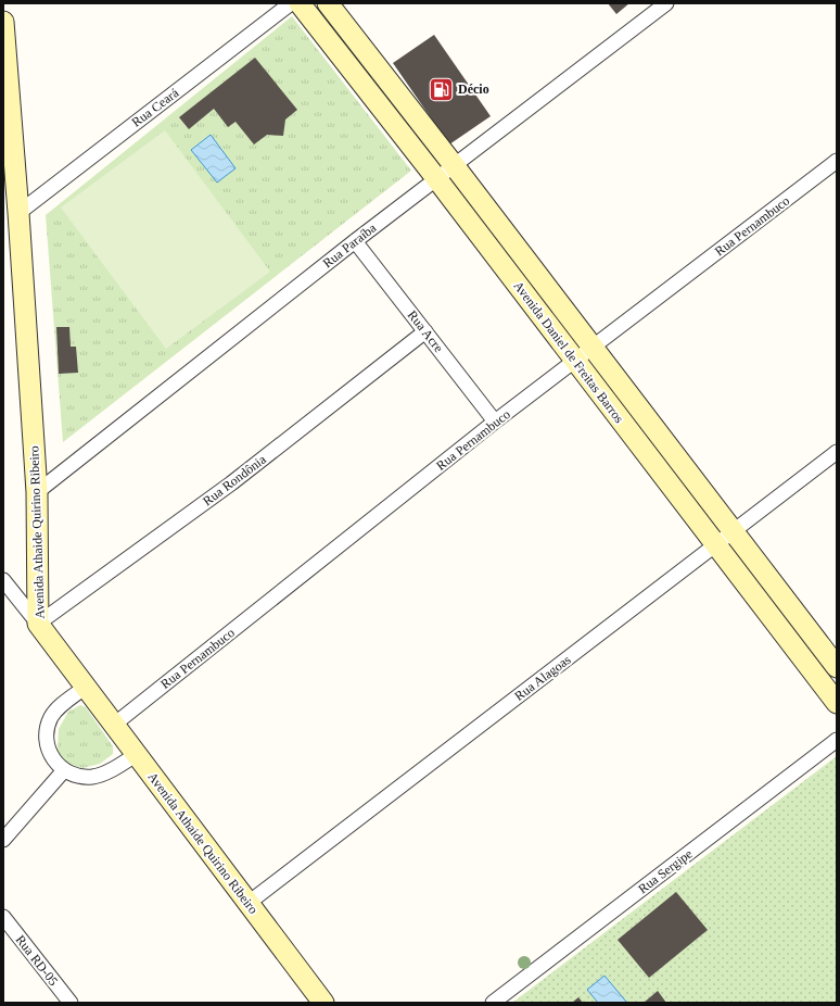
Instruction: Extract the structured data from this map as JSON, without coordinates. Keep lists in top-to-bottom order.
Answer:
{
  "streets": {
    "street": [
      "Rua Ceará",
      "Rua Pernambuco",
      "Rua Paraíba",
      "Rua Acre",
      "Avenida Daniel de Freitas Barros",
      "Rua Rondônia",
      "Avenida Athaide Quirino Ribeiro",
      "Rua Alagoas",
      "Rua Sergipe",
      "Rua RD-05"
    ]
  },
  "crossings": [
    ["Rua Ceará", "Avenida Athaide Quirino Ribeiro"],
    ["Rua Pernambuco", "Rua Acre"],
    ["Rua Pernambuco", "Avenida Daniel de Freitas Barros"],
    ["Rua Pernambuco", "Avenida Athaide Quirino Ribeiro"],
    ["Rua Paraíba", "Rua Acre"],
    ["Rua Paraíba", "Avenida Daniel de Freitas Barros"],
    ["Rua Paraíba", "Avenida Athaide Quirino Ribeiro"],
    ["Rua Acre", "Rua Rondônia"],
    ["Avenida Daniel de Freitas Barros", "Rua Alagoas"],
    ["Rua Rondônia", "Avenida Athaide Quirino Ribeiro"],
    ["Avenida Athaide Quirino Ribeiro", "Rua Alagoas"]
  ],
  "places": {
    "fuel station": ["Décio"]
  }
}
